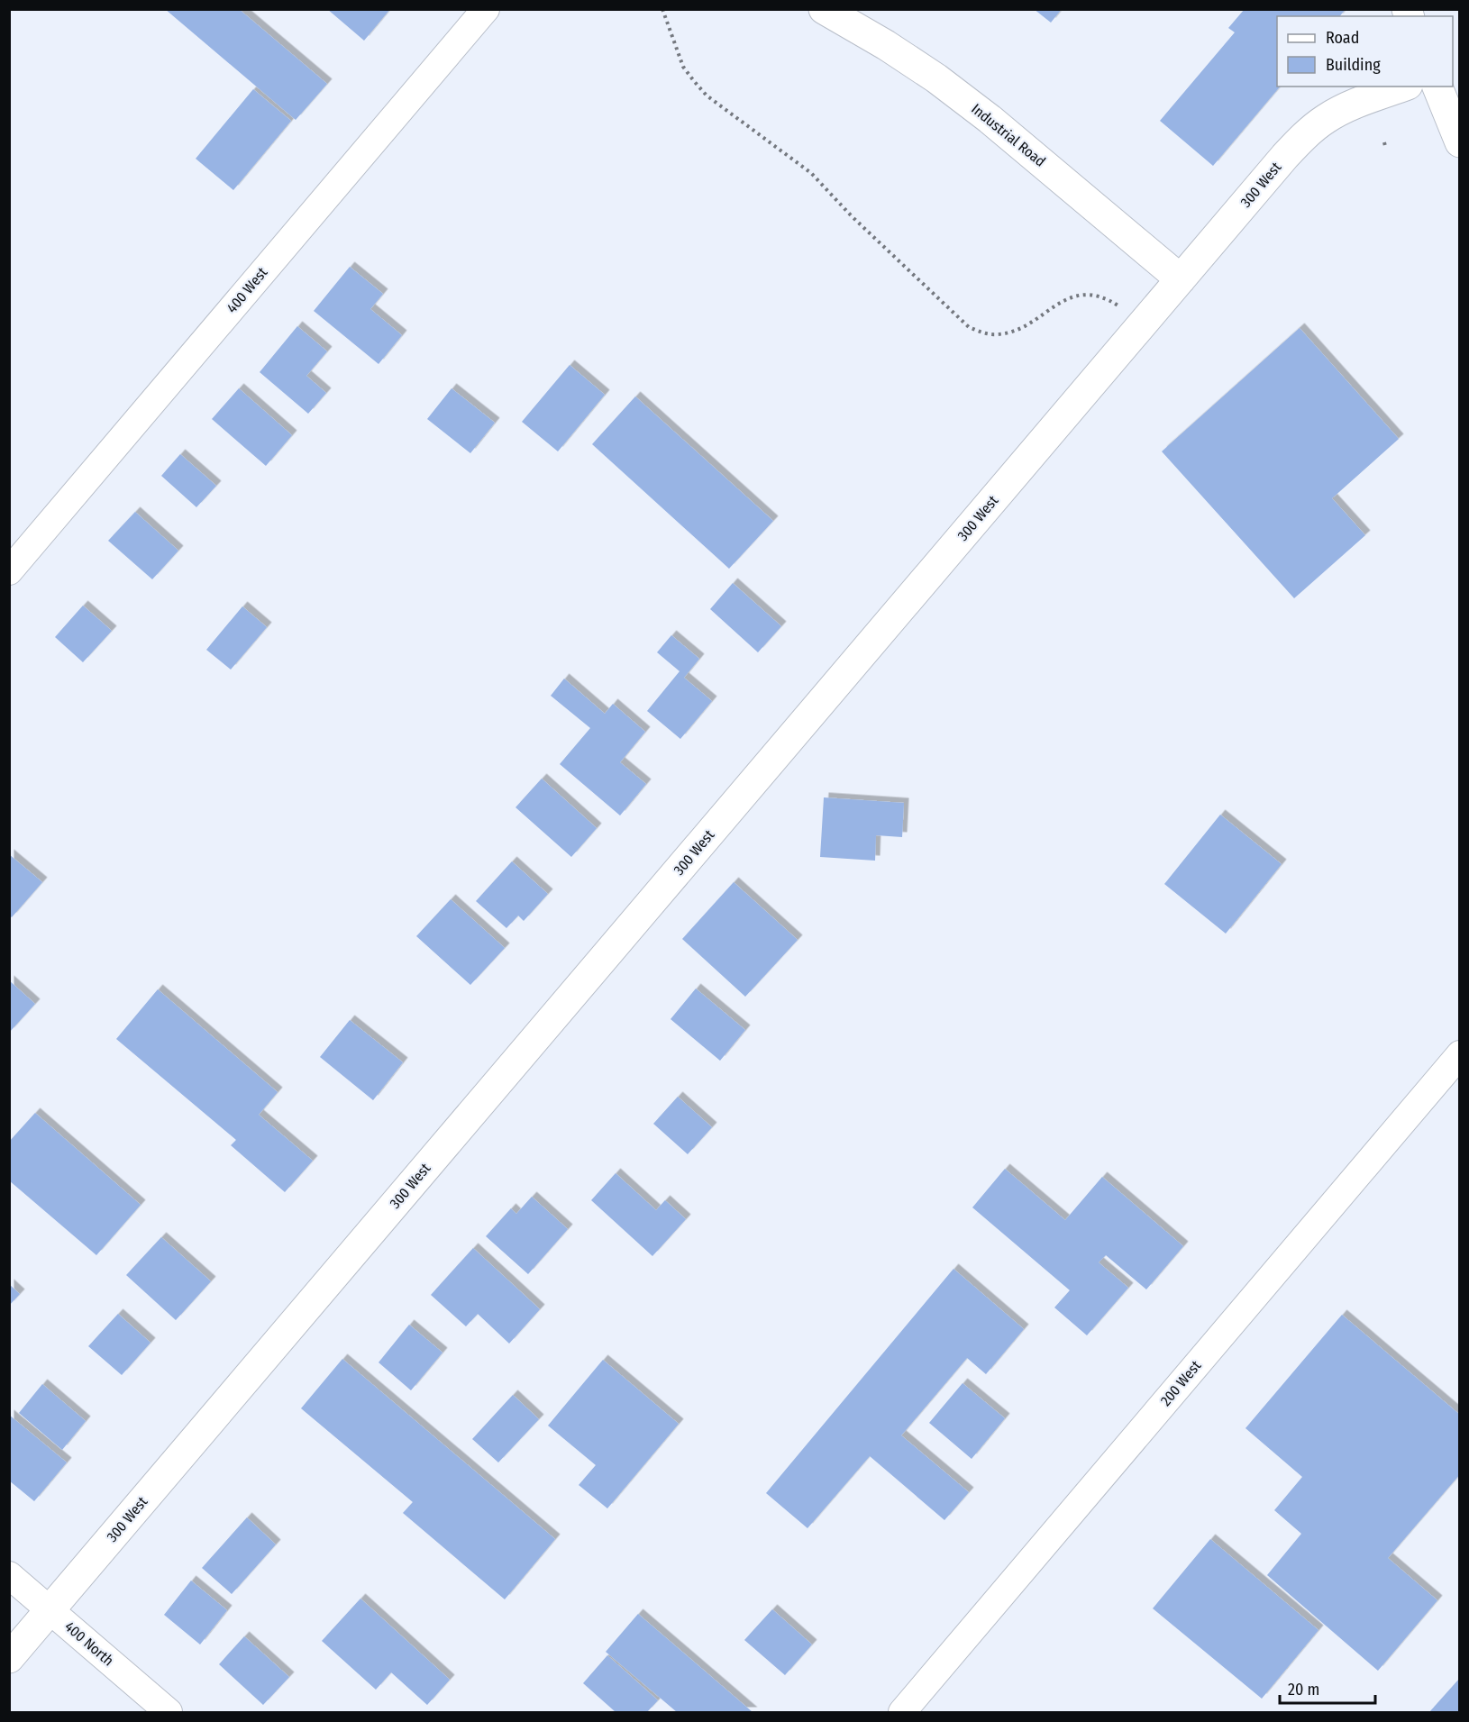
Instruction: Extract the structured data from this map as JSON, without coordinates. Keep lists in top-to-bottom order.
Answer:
{
  "streets": {
    "street": [
      "Industrial Road",
      "300 West",
      "400 West",
      "200 West",
      "400 North"
    ]
  },
  "crossings": [
    ["Industrial Road", "300 West"],
    ["300 West", "400 North"]
  ],
  "legend": ["Road", "Building"],
  "scale_bar": "20 m"
}
